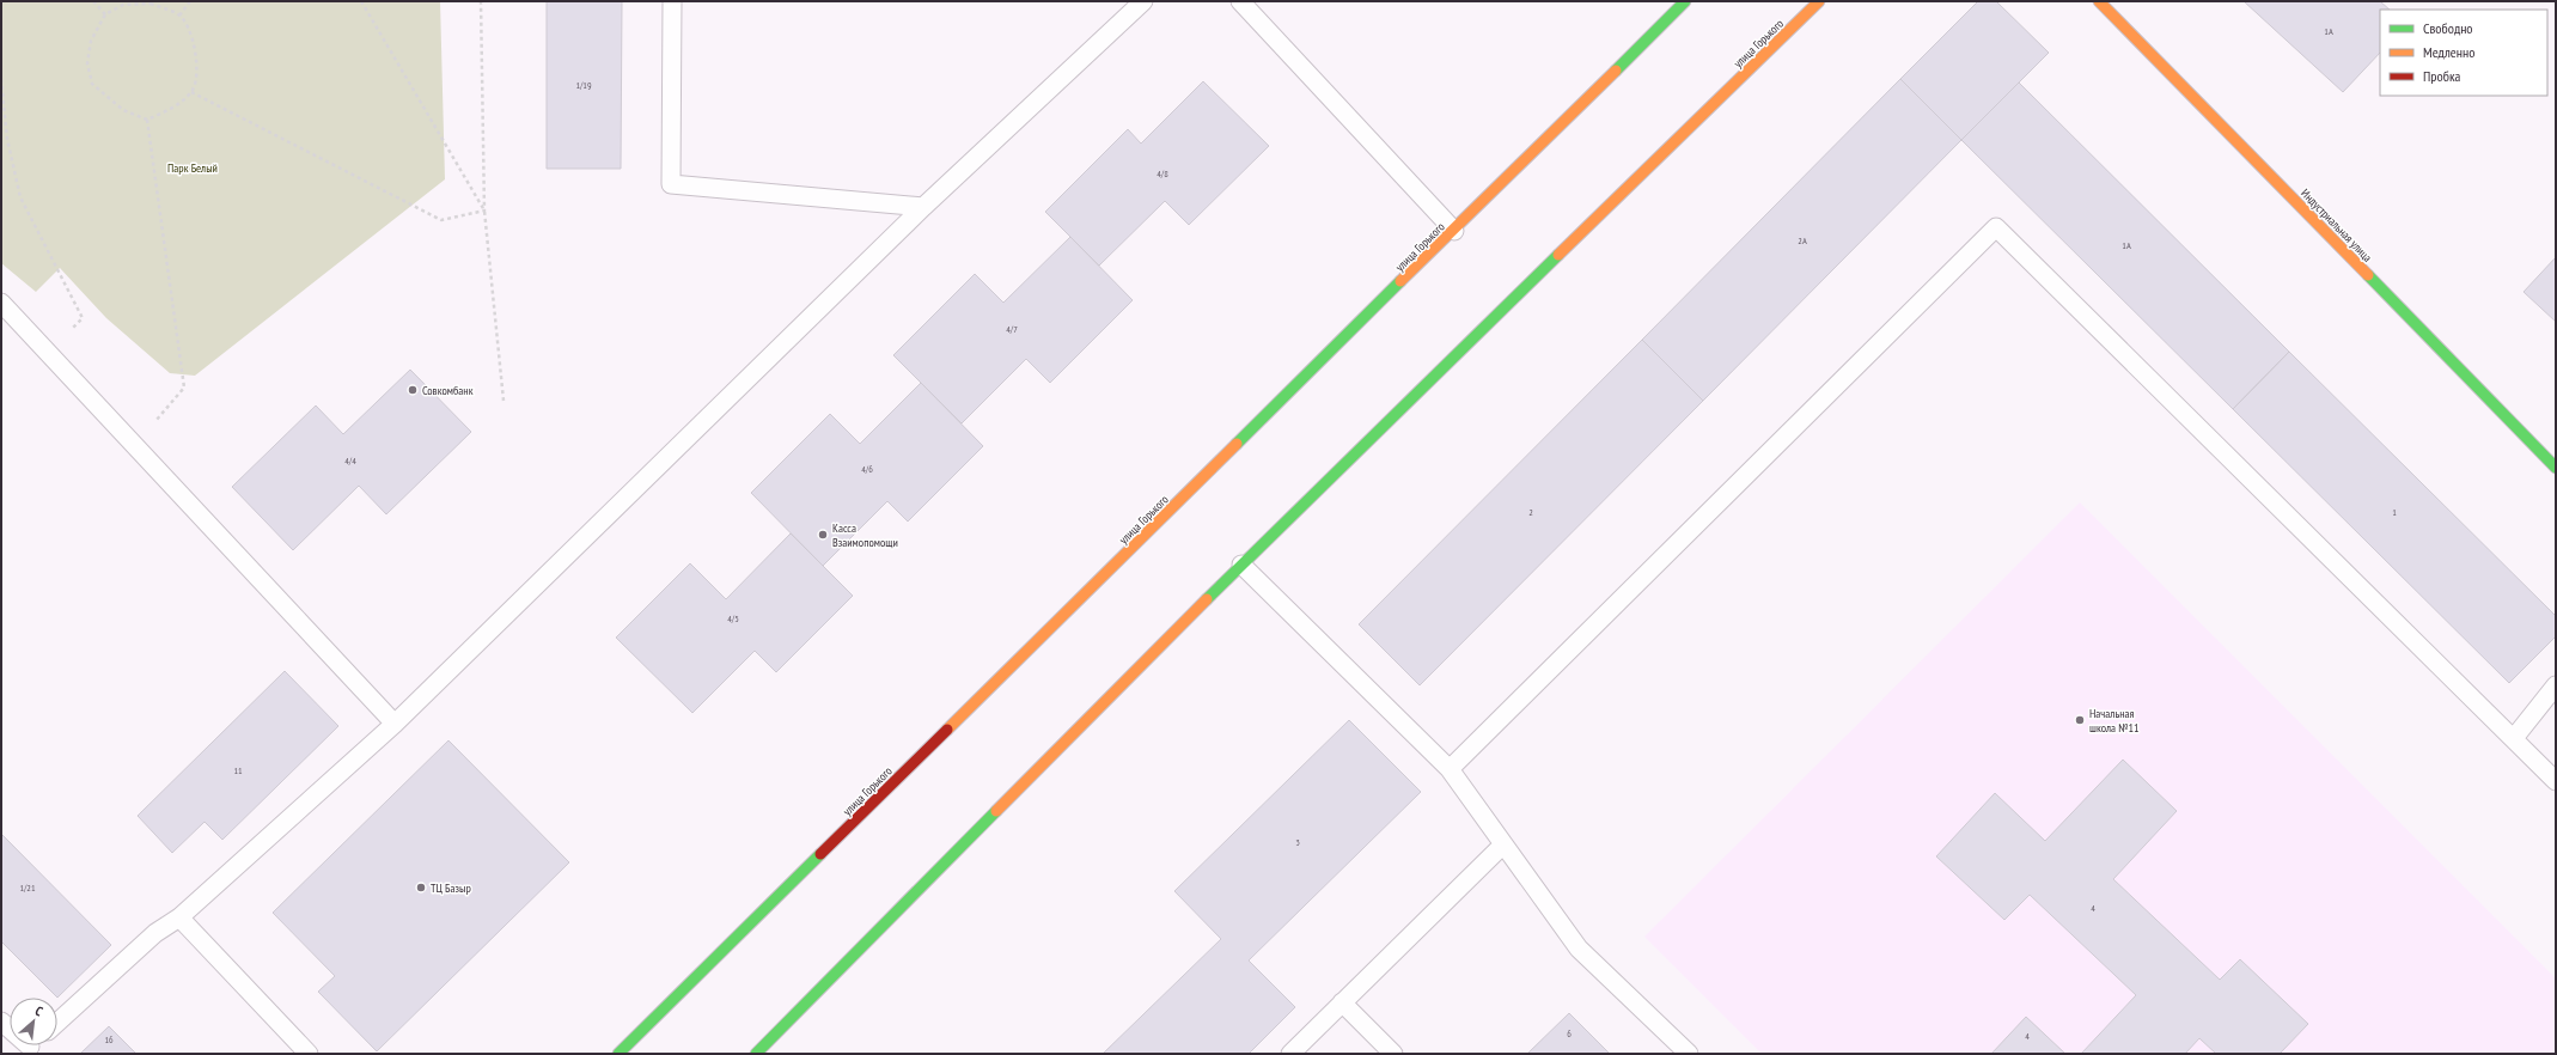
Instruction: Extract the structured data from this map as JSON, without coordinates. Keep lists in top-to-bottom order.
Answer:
{
  "streets": {
    "main road": ["улица Горького", "Индустриальная улица"]
  },
  "parks": ["Парк Белый"],
  "places": [
    "Совкомбанк",
    "Касса Взаимопомощи",
    "Начальная школа №11",
    "ТЦ Базыр"
  ],
  "house_numbers": [
    "1А",
    "1/19",
    "4/8",
    "2А",
    "1А",
    "4/7",
    "4/4",
    "4/6",
    "2",
    "1",
    "4/5",
    "11",
    "3",
    "1/21",
    "4",
    "6",
    "4",
    "16"
  ],
  "legend": ["Свободно", "Медленно", "Пробка"],
  "north": "top right"
}
